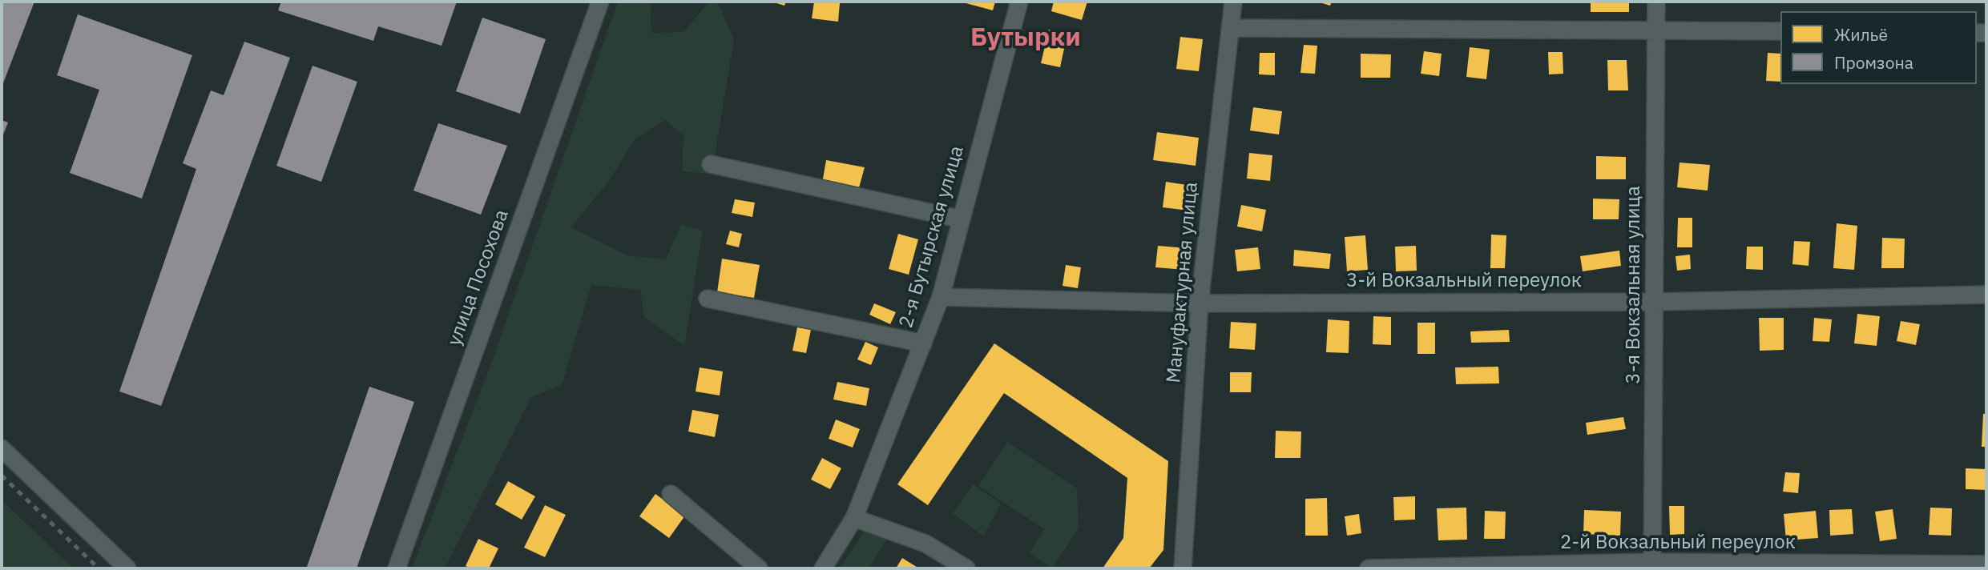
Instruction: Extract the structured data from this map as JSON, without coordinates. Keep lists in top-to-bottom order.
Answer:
{
  "streets": {
    "street": [
      "2-я Бутырская улица",
      "улица Посохова",
      "3-й Вокзальный переулок",
      "Мануфактурная улица",
      "3-я Вокзальная улица",
      "2-й Вокзальный переулок"
    ]
  },
  "crossings": [
    ["2-я Бутырская улица", "3-й Вокзальный переулок"],
    ["3-й Вокзальный переулок", "Мануфактурная улица"],
    ["3-й Вокзальный переулок", "3-я Вокзальная улица"],
    ["3-я Вокзальная улица", "2-й Вокзальный переулок"]
  ],
  "districts": ["Бутырки"],
  "legend": ["Жильё", "Промзона"]
}
